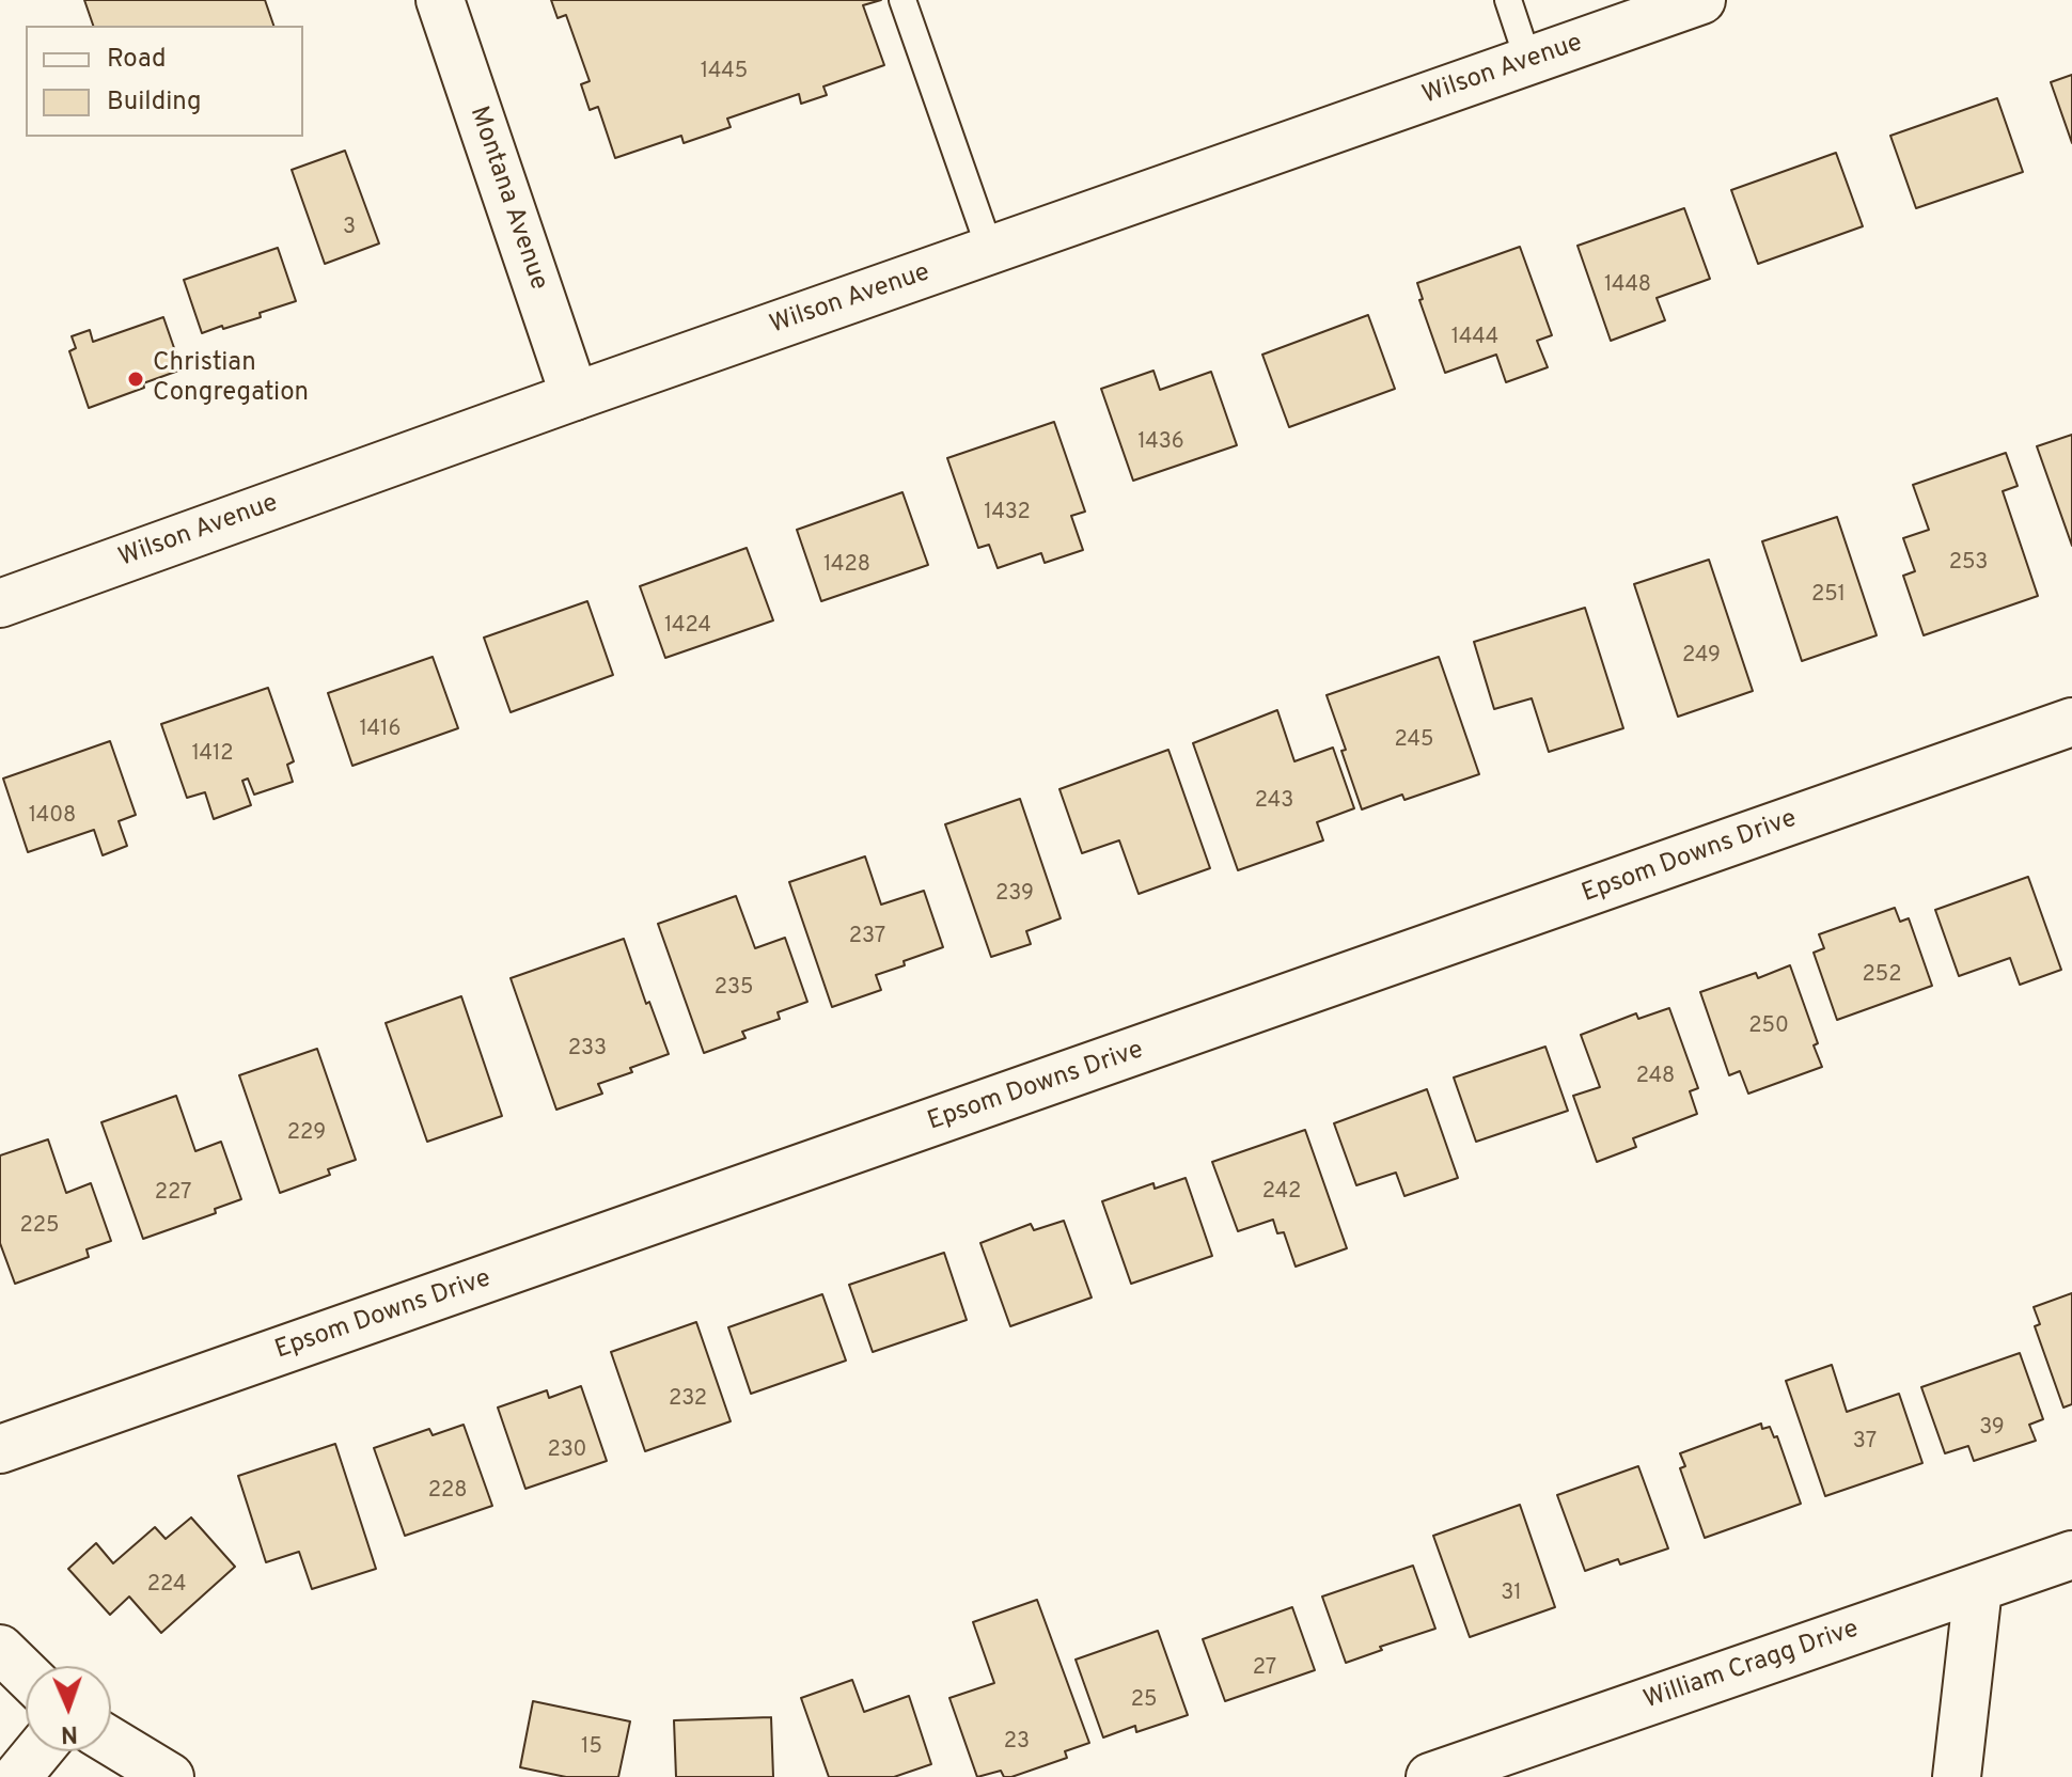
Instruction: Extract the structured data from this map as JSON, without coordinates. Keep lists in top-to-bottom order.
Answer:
{
  "streets": {
    "street": [
      "Wilson Avenue",
      "Montana Avenue",
      "Epsom Downs Drive",
      "William Cragg Drive"
    ]
  },
  "crossings": [
    ["Wilson Avenue", "Montana Avenue"]
  ],
  "places": ["Christian Congregation"],
  "house_numbers": [
    "1445",
    "3",
    "1448",
    "1444",
    "1436",
    "1432",
    "253",
    "1428",
    "251",
    "1424",
    "249",
    "1416",
    "245",
    "1412",
    "243",
    "1408",
    "239",
    "237",
    "252",
    "235",
    "250",
    "233",
    "248",
    "229",
    "242",
    "227",
    "225",
    "232",
    "39",
    "37",
    "230",
    "228",
    "224",
    "31",
    "27",
    "25",
    "23",
    "15"
  ],
  "legend": ["Road", "Building"],
  "north": "bottom"
}
